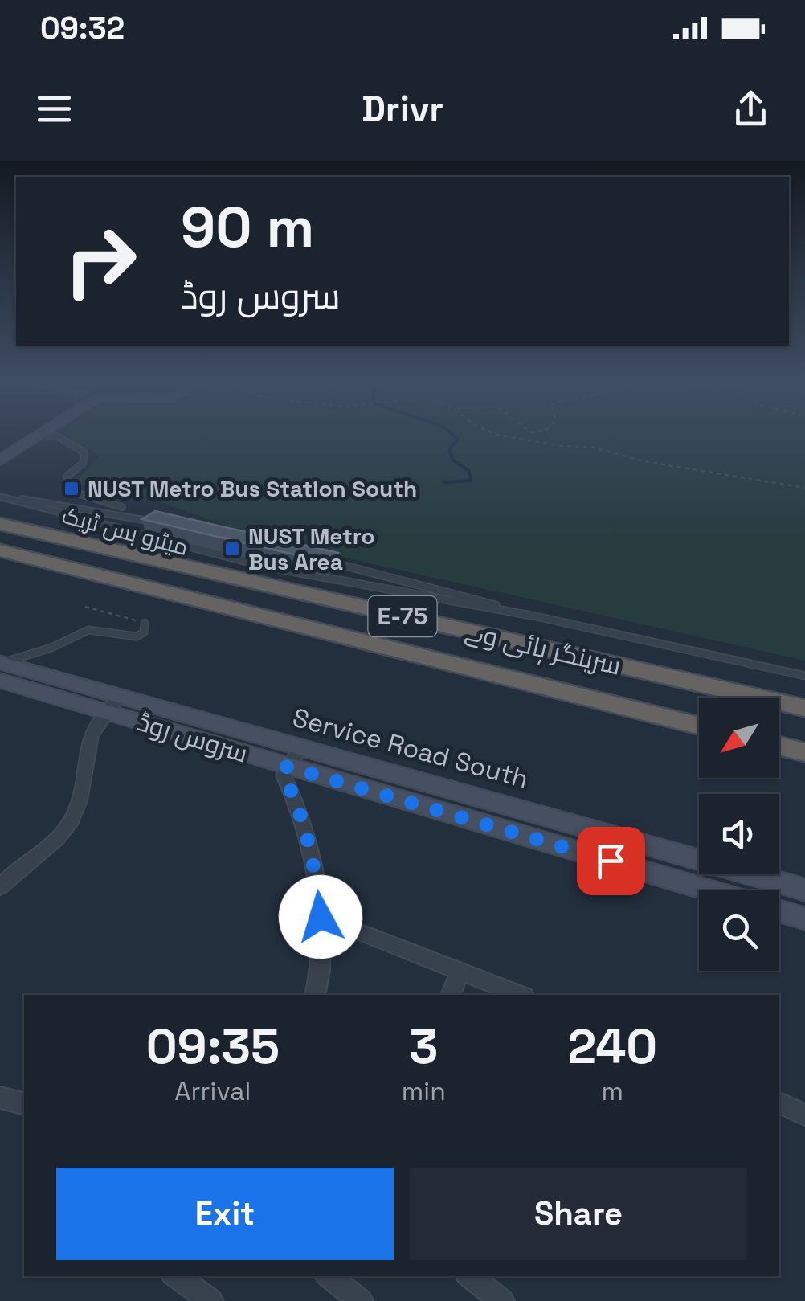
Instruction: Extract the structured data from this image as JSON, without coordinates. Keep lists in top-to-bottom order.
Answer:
{
  "streets": {
    "highway": ["E-75", "سرینگر ہائی وے"],
    "main road": ["سروس روڈ", "Service Road South"],
    "lane": ["میٹرو بس ٹریک"]
  },
  "crossings": [
    ["سروس روڈ", "Service Road South"]
  ],
  "places": {
    "transit": ["NUST Metro Bus Station South", "NUST Metro Bus Area"]
  },
  "north": "bottom left",
  "page": {
    "status": "09:32",
    "header": "Drivr",
    "turn": ["90 m", "سروس روڈ"],
    "eta": [
      "09:35",
      "Arrival",
      "3",
      "min",
      "240",
      "m"
    ],
    "buttons": ["Exit", "Share"]
  }
}
